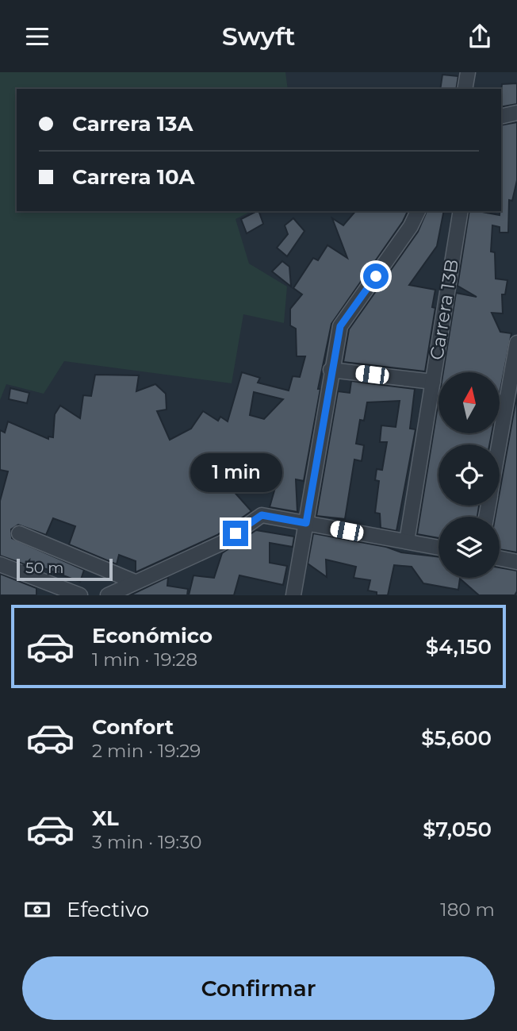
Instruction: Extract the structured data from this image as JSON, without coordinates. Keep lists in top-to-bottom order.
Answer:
{
  "streets": {
    "street": ["Carrera 13B"]
  },
  "scale_bar": "50 m",
  "north": "top",
  "page": {
    "header": "Swyft",
    "banner": ["Carrera 13A", "Carrera 10A"],
    "bubble": "1 min",
    "scale": "50 m",
    "list": [
      {
        "name": "Económico",
        "note": "1 min · 19:28",
        "value": "$4,150"
      },
      {
        "name": "Confort",
        "note": "2 min · 19:29",
        "value": "$5,600"
      },
      {
        "name": "XL",
        "note": "3 min · 19:30",
        "value": "$7,050"
      }
    ],
    "pay": ["Efectivo", "180 m"],
    "buttons": "Confirmar"
  }
}
